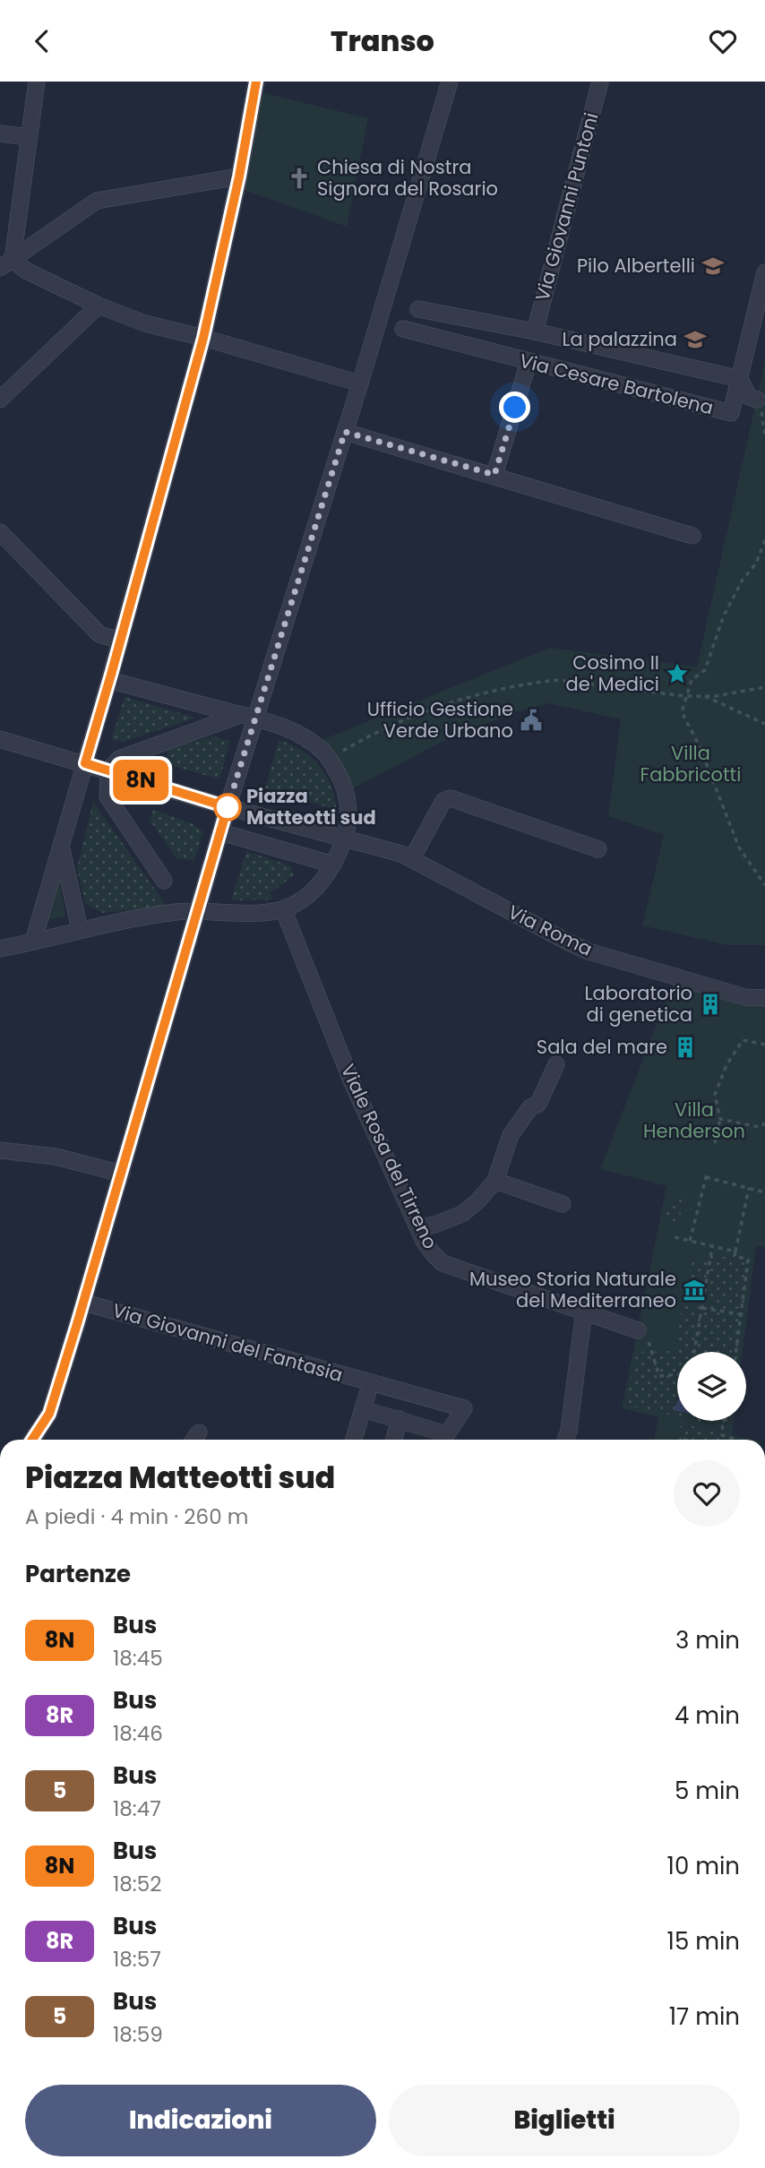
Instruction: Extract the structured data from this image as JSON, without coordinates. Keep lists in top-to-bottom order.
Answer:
{
  "streets": {
    "street": [
      "Via Giovanni Puntoni",
      "Via Cesare Bartolena",
      "Via Roma",
      "Viale Rosa del Tirreno",
      "Via Giovanni del Fantasia"
    ]
  },
  "crossings": [
    ["Via Giovanni Puntoni", "Via Cesare Bartolena"]
  ],
  "parks": ["Villa Fabbricotti", "Villa Henderson"],
  "places": {
    "church": ["Chiesa di Nostra Signora del Rosario"],
    "school or university": ["Pilo Albertelli", "La palazzina"],
    "place": ["Cosimo II de' Medici"],
    "public building": ["Ufficio Gestione Verde Urbano"],
    "other": ["Piazza Matteotti sud"],
    "building": ["Laboratorio di genetica", "Sala del mare"],
    "museum": ["Museo Storia Naturale del Mediterraneo"]
  },
  "lines": ["bus line 8N"],
  "page": {
    "header": "Transo",
    "on_map": "8N",
    "heading": [
      ["Piazza Matteotti sud", "A piedi · 4 min · 260 m"],
      "Partenze"
    ],
    "list": [
      {
        "mark": "8N",
        "name": "Bus",
        "note": "18:45",
        "value": "3 min"
      },
      {
        "mark": "8R",
        "name": "Bus",
        "note": "18:46",
        "value": "4 min"
      },
      {
        "mark": "5",
        "name": "Bus",
        "note": "18:47",
        "value": "5 min"
      },
      {
        "mark": "8N",
        "name": "Bus",
        "note": "18:52",
        "value": "10 min"
      },
      {
        "mark": "8R",
        "name": "Bus",
        "note": "18:57",
        "value": "15 min"
      },
      {
        "mark": "5",
        "name": "Bus",
        "note": "18:59",
        "value": "17 min"
      }
    ],
    "buttons": ["Indicazioni", "Biglietti"]
  }
}
